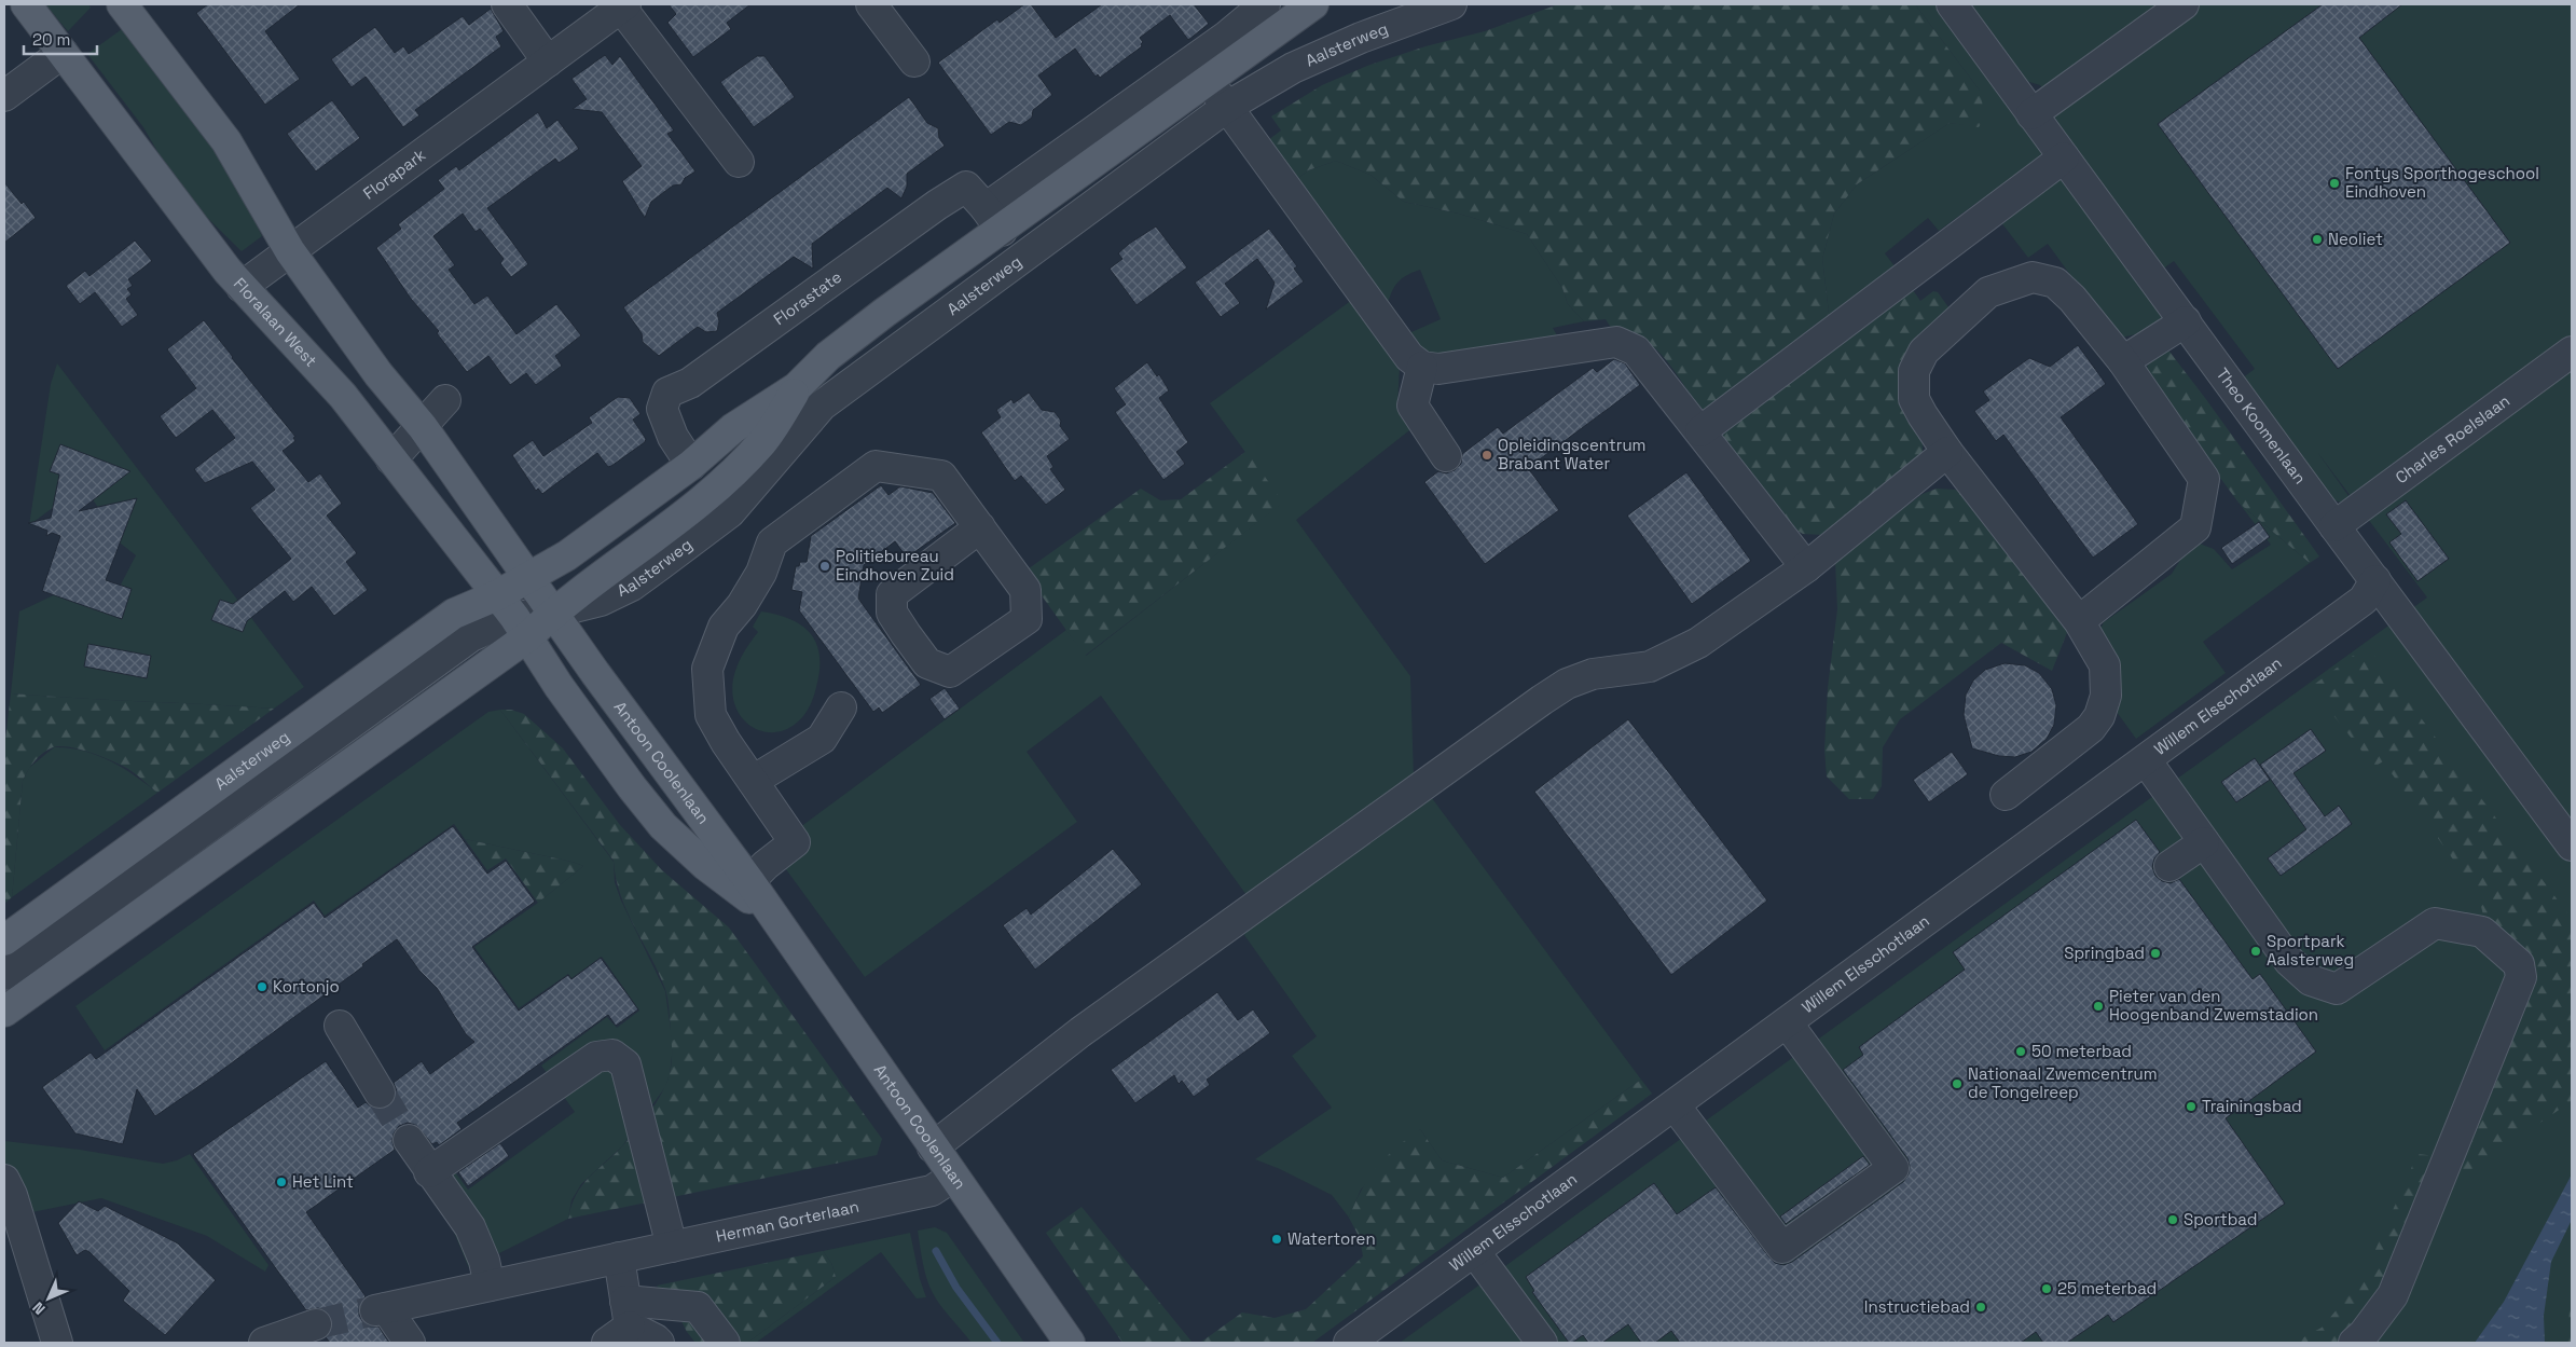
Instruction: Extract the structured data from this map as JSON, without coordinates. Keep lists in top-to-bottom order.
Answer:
{
  "streets": {
    "main road": ["Aalsterweg", "Floralaan West", "Antoon Coolenlaan"],
    "street": [
      "Florapark",
      "Florastate",
      "Theo Koomenlaan",
      "Charles Roelslaan",
      "Willem Elsschotlaan",
      "Herman Gorterlaan"
    ]
  },
  "crossings": [
    ["Aalsterweg", "Florastate"],
    ["Aalsterweg", "Floralaan West"],
    ["Aalsterweg", "Antoon Coolenlaan"],
    ["Florapark", "Floralaan West"],
    ["Floralaan West", "Antoon Coolenlaan"],
    ["Theo Koomenlaan", "Charles Roelslaan"],
    ["Theo Koomenlaan", "Willem Elsschotlaan"],
    ["Antoon Coolenlaan", "Herman Gorterlaan"]
  ],
  "places": [
    "Fontys Sporthogeschool Eindhoven",
    "Neoliet",
    "Opleidingscentrum Brabant Water",
    "Politiebureau Eindhoven Zuid",
    "Sportpark Aalsterweg",
    "Springbad",
    "Kortonjo",
    "Pieter van den Hoogenband Zwemstadion",
    "50 meterbad",
    "Nationaal Zwemcentrum de Tongelreep",
    "Trainingsbad",
    "Het Lint",
    "Sportbad",
    "Watertoren",
    "25 meterbad",
    "Instructiebad"
  ],
  "scale_bar": "20 m",
  "north": "bottom left"
}
